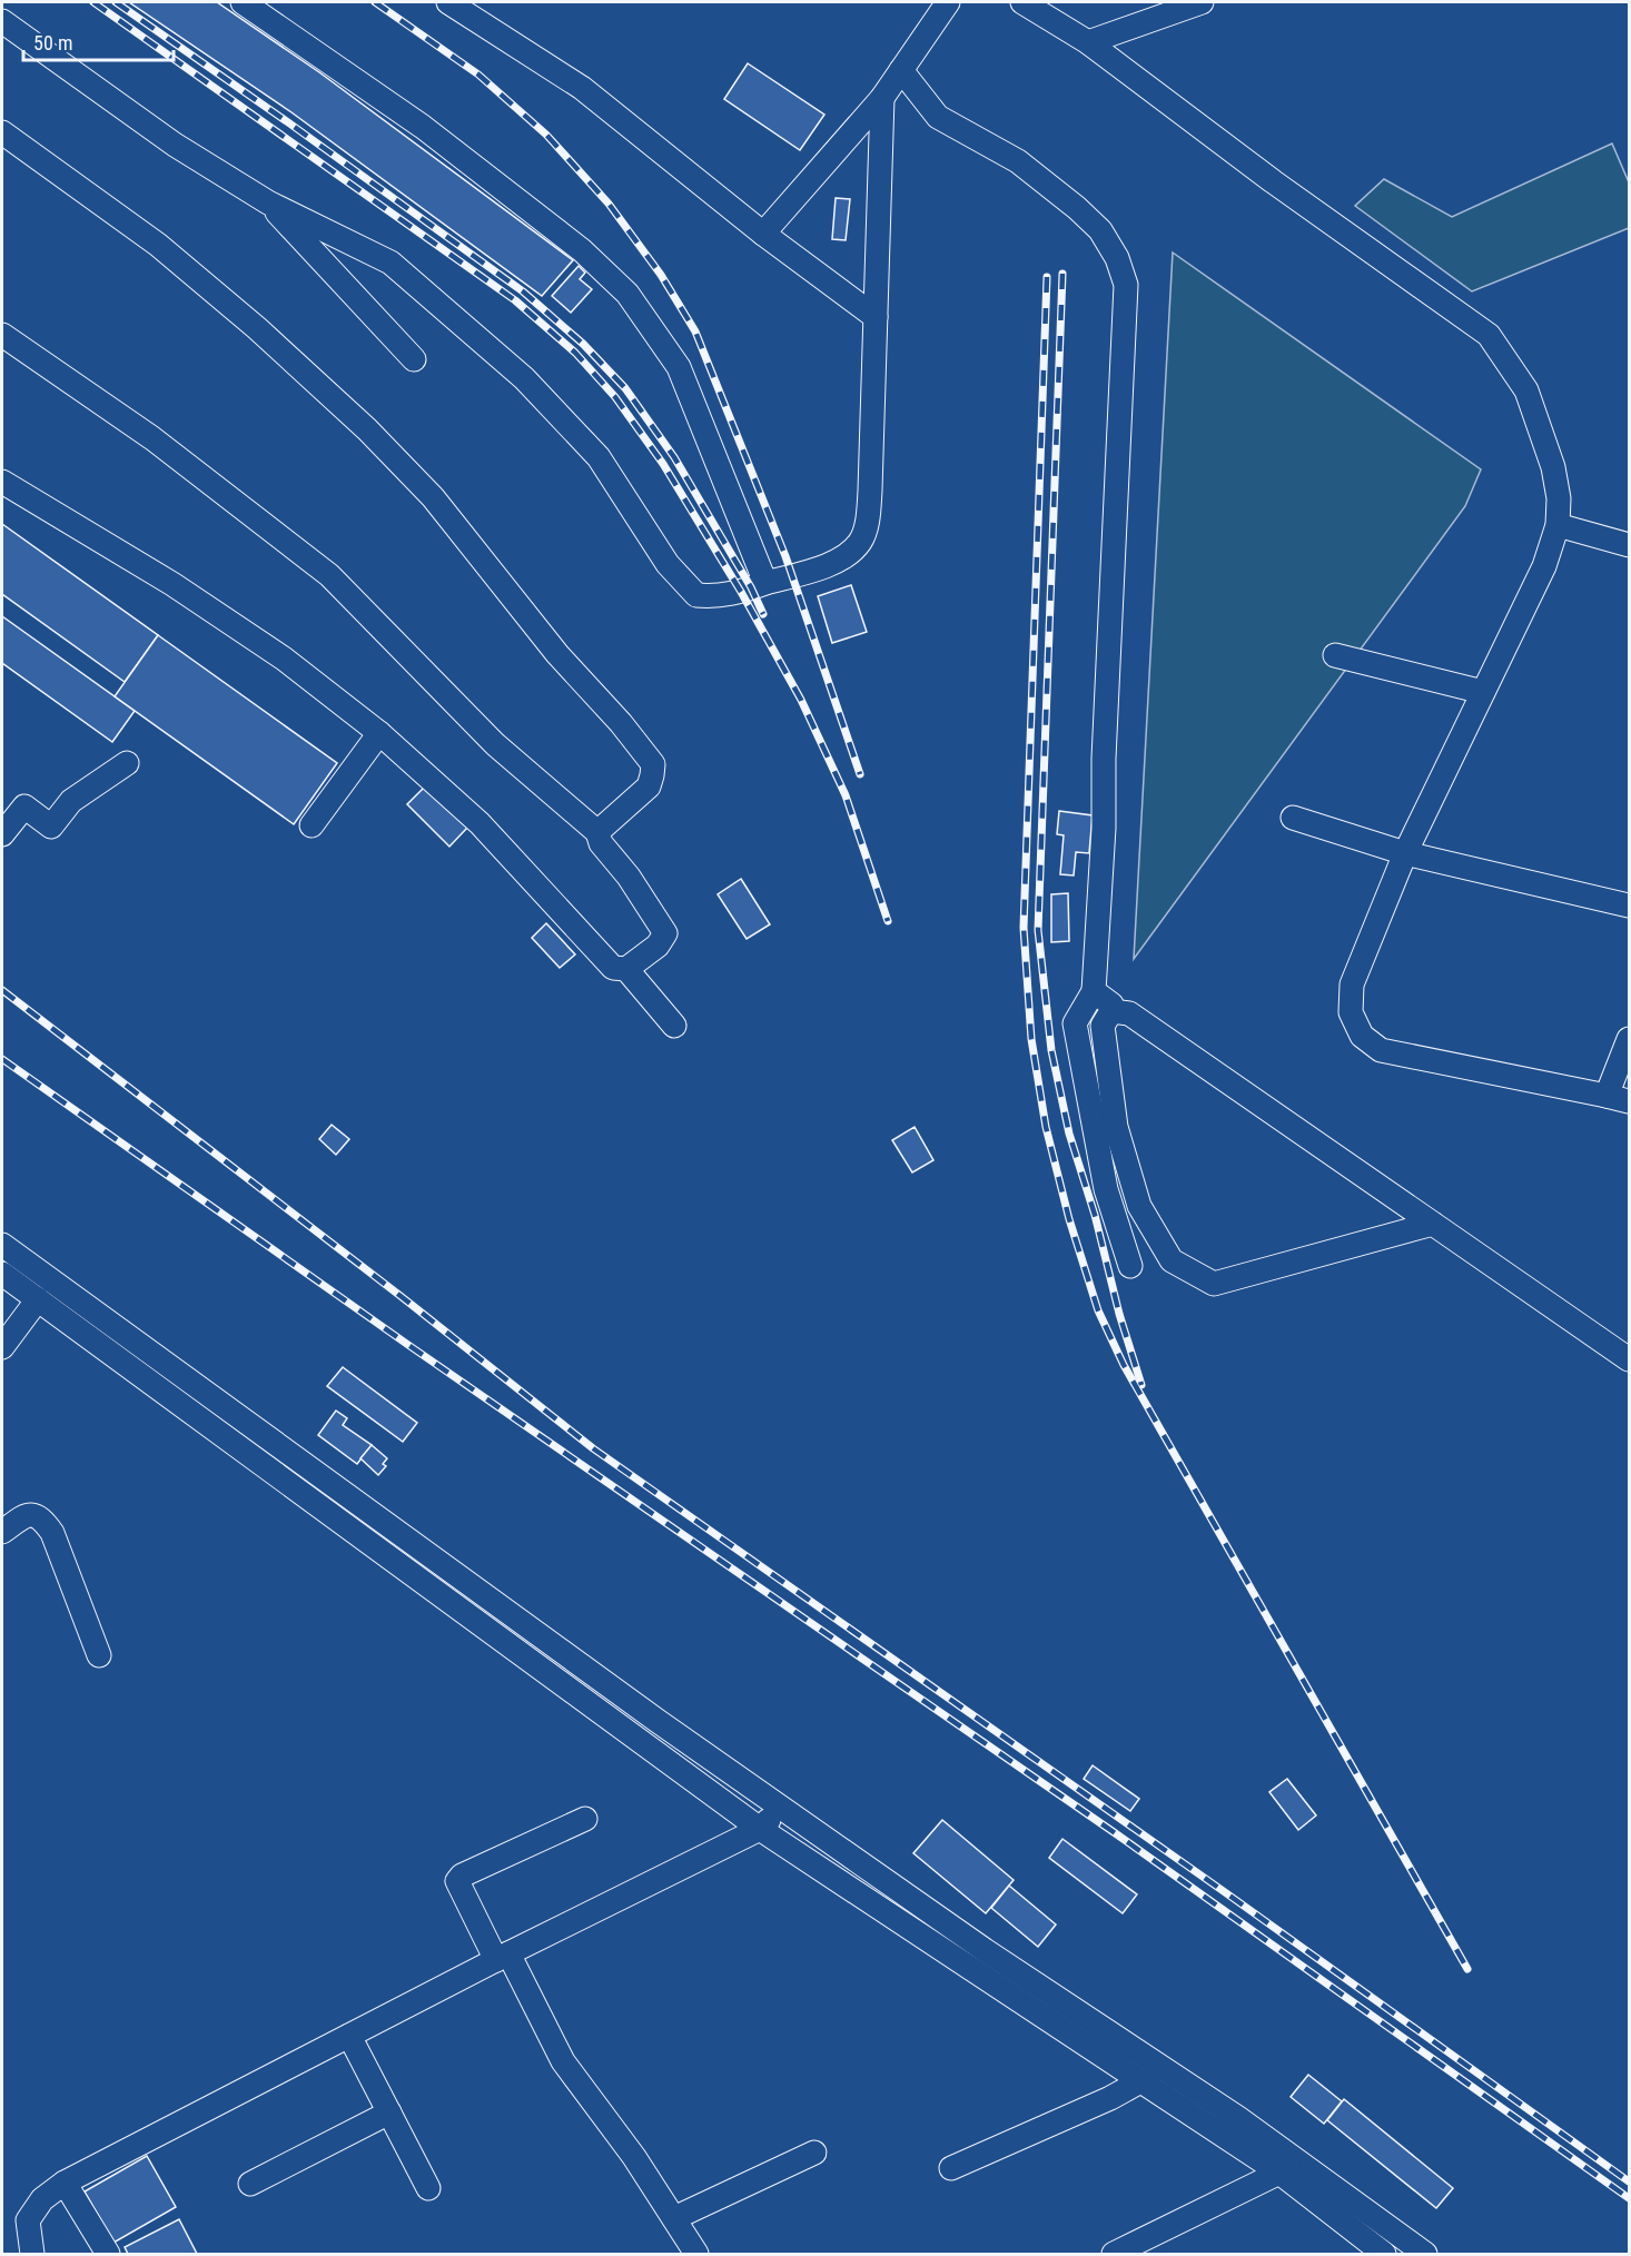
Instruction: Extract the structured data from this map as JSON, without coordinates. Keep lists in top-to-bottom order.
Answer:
{
  "scale_bar": "50 m"
}
